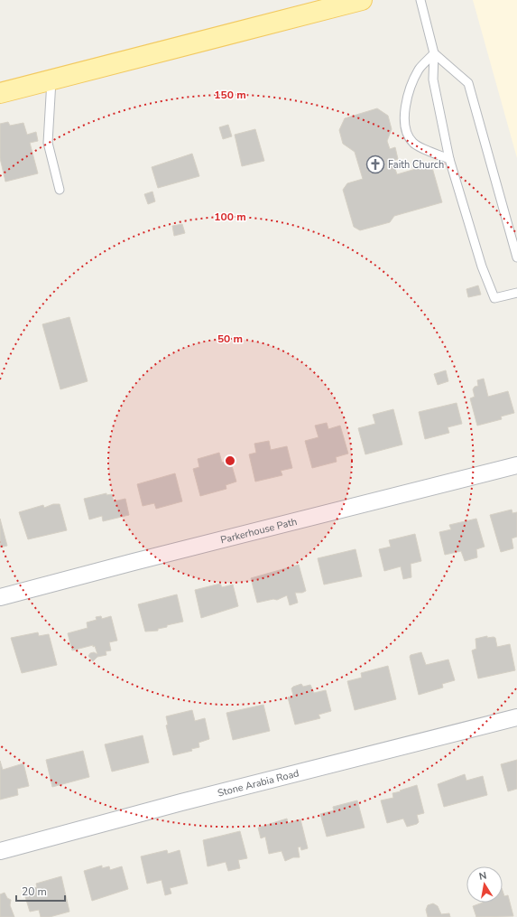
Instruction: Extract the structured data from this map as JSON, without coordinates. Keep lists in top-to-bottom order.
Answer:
{
  "streets": {
    "street": ["Parkerhouse Path", "Stone Arabia Road"]
  },
  "places": {
    "church": ["Faith Church"]
  },
  "scale_bar": "20 m",
  "north": "top",
  "rings": ["150 m", "100 m", "50 m"]
}
